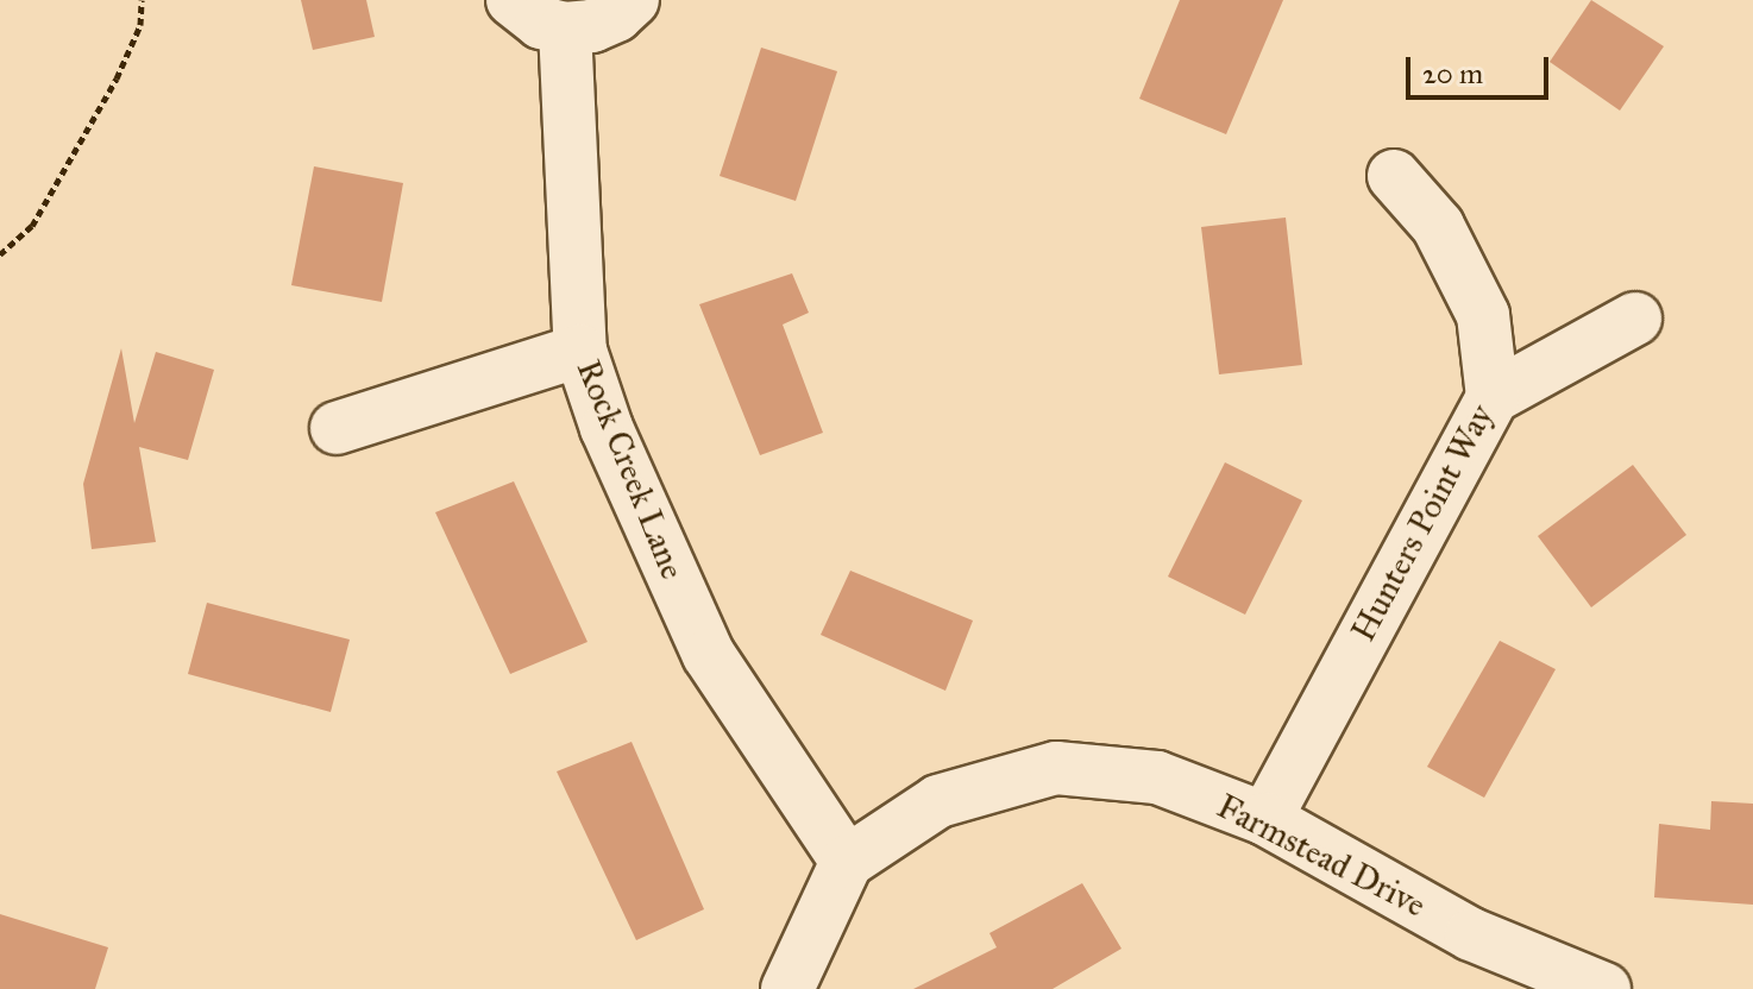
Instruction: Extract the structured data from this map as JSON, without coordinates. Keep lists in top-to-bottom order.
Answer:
{
  "streets": {
    "street": ["Rock Creek Lane", "Hunters Point Way", "Farmstead Drive"]
  },
  "crossings": [
    ["Rock Creek Lane", "Farmstead Drive"],
    ["Hunters Point Way", "Farmstead Drive"]
  ],
  "scale_bar": "20 m"
}
